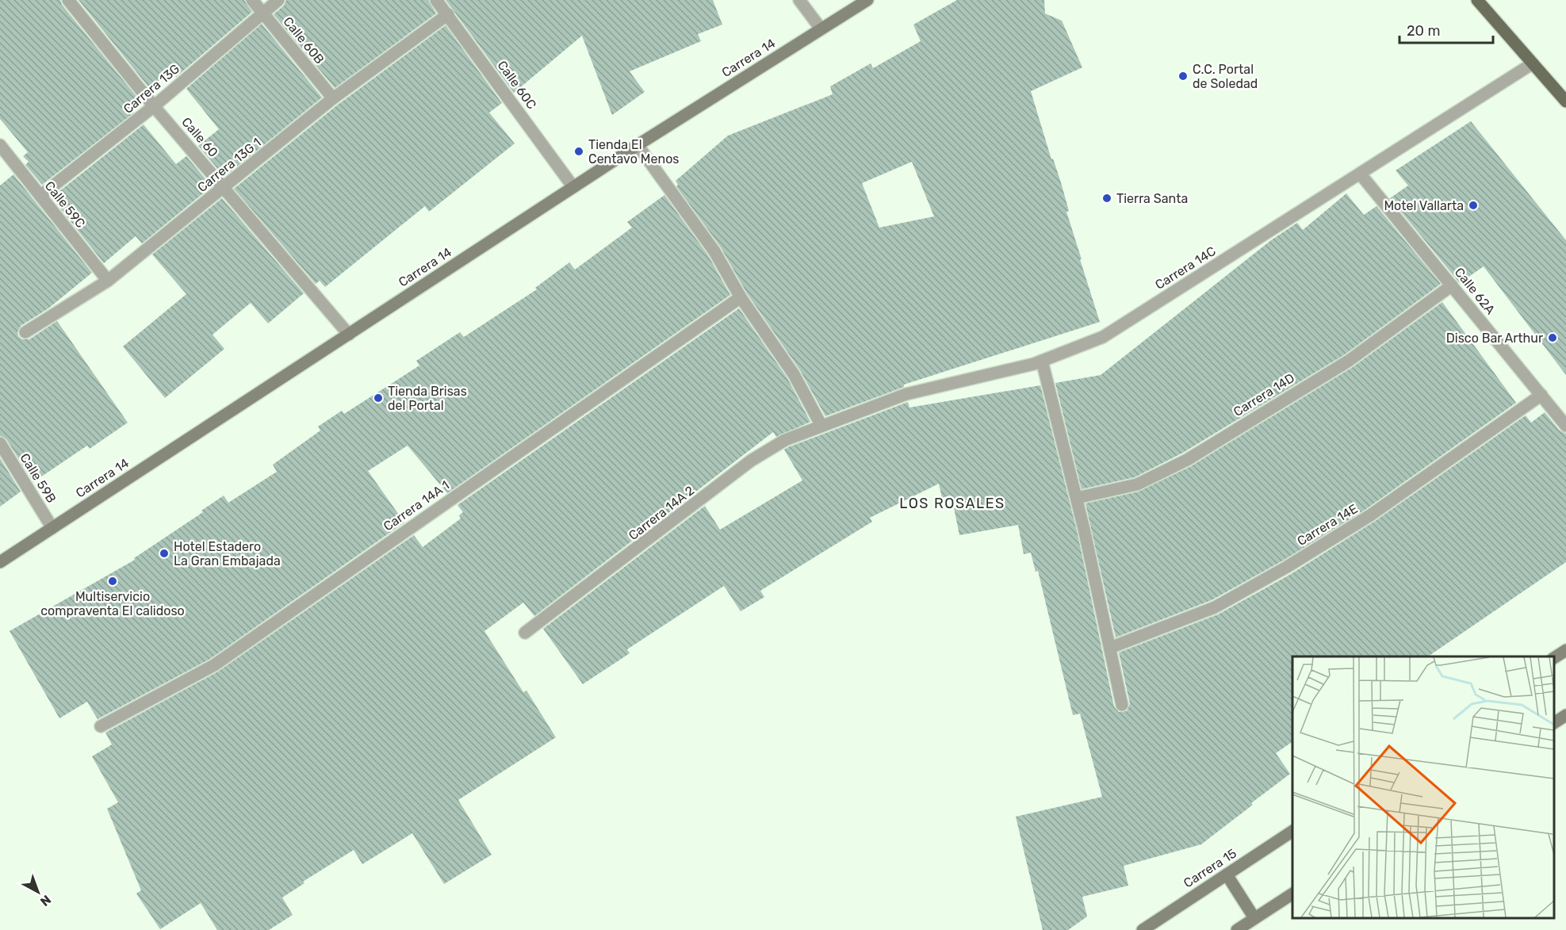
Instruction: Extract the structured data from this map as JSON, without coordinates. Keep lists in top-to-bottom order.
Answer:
{
  "streets": {
    "main road": ["Carrera 14", "Carrera 15"],
    "street": [
      "Calle 60B",
      "Calle 60C",
      "Carrera 13G",
      "Calle 60",
      "Carrera 13G 1",
      "Calle 59C",
      "Carrera 14C",
      "Calle 62A",
      "Carrera 14D",
      "Calle 59B",
      "Carrera 14A 1",
      "Carrera 14A 2",
      "Carrera 14E"
    ]
  },
  "crossings": [
    ["Calle 60B", "Carrera 13G"],
    ["Calle 60B", "Carrera 13G 1"],
    ["Carrera 14", "Calle 60C"],
    ["Carrera 14", "Calle 60"],
    ["Carrera 14", "Calle 59B"],
    ["Calle 60C", "Carrera 13G 1"],
    ["Carrera 13G", "Calle 60"],
    ["Carrera 13G", "Calle 59C"],
    ["Calle 60", "Carrera 13G 1"],
    ["Carrera 13G 1", "Calle 59C"],
    ["Carrera 14C", "Calle 62A"],
    ["Carrera 14C", "Carrera 14A 2"],
    ["Calle 62A", "Carrera 14D"],
    ["Calle 62A", "Carrera 14E"]
  ],
  "districts": ["LOS ROSALES"],
  "places": [
    "C.C. Portal de Soledad",
    "Tienda El Centavo Menos",
    "Tierra Santa",
    "Motel Vallarta",
    "Disco Bar Arthur",
    "Tienda Brisas del Portal",
    "Hotel Estadero La Gran Embajada",
    "Multiservicio compraventa El calidoso"
  ],
  "scale_bar": "20 m",
  "north": "bottom right"
}
